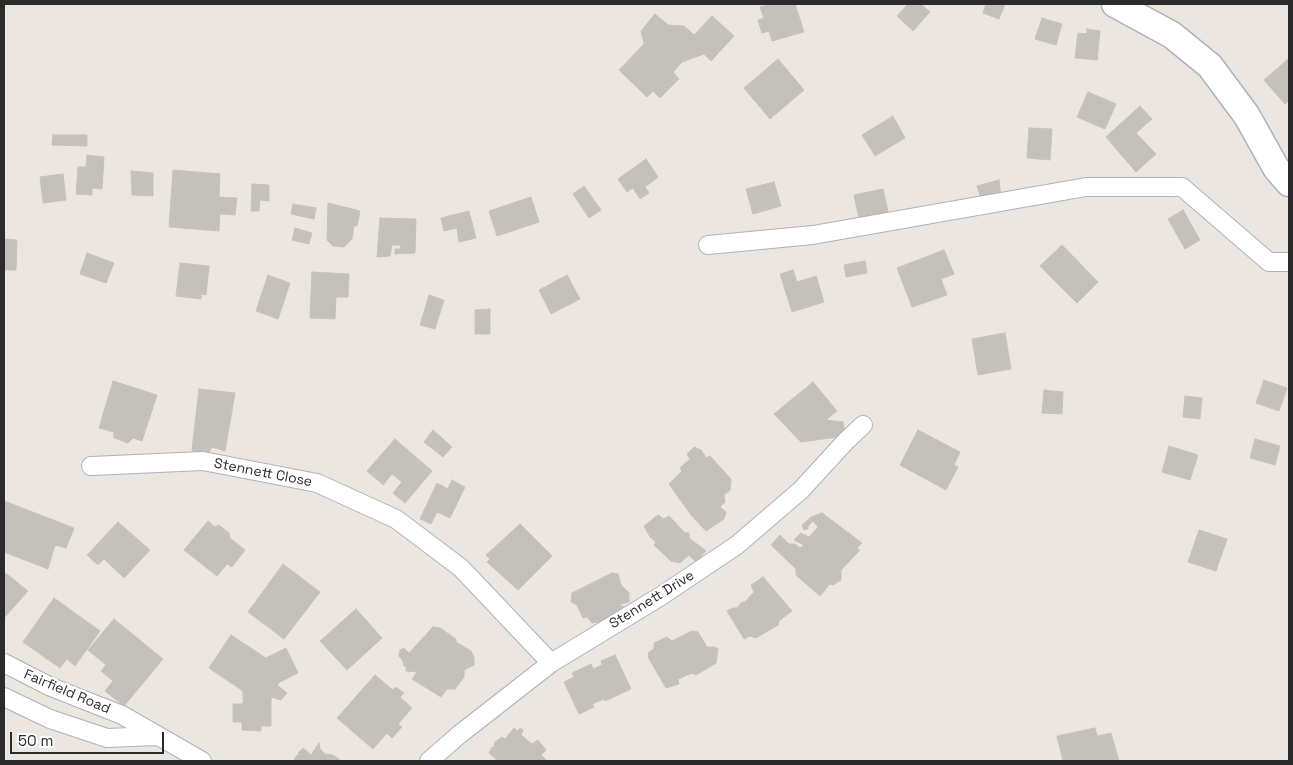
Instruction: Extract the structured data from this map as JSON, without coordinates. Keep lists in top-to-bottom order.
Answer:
{
  "streets": {
    "street": ["Stennett Close", "Stennett Drive", "Fairfield Road"]
  },
  "crossings": [
    ["Stennett Close", "Stennett Drive"]
  ],
  "scale_bar": "50 m"
}
